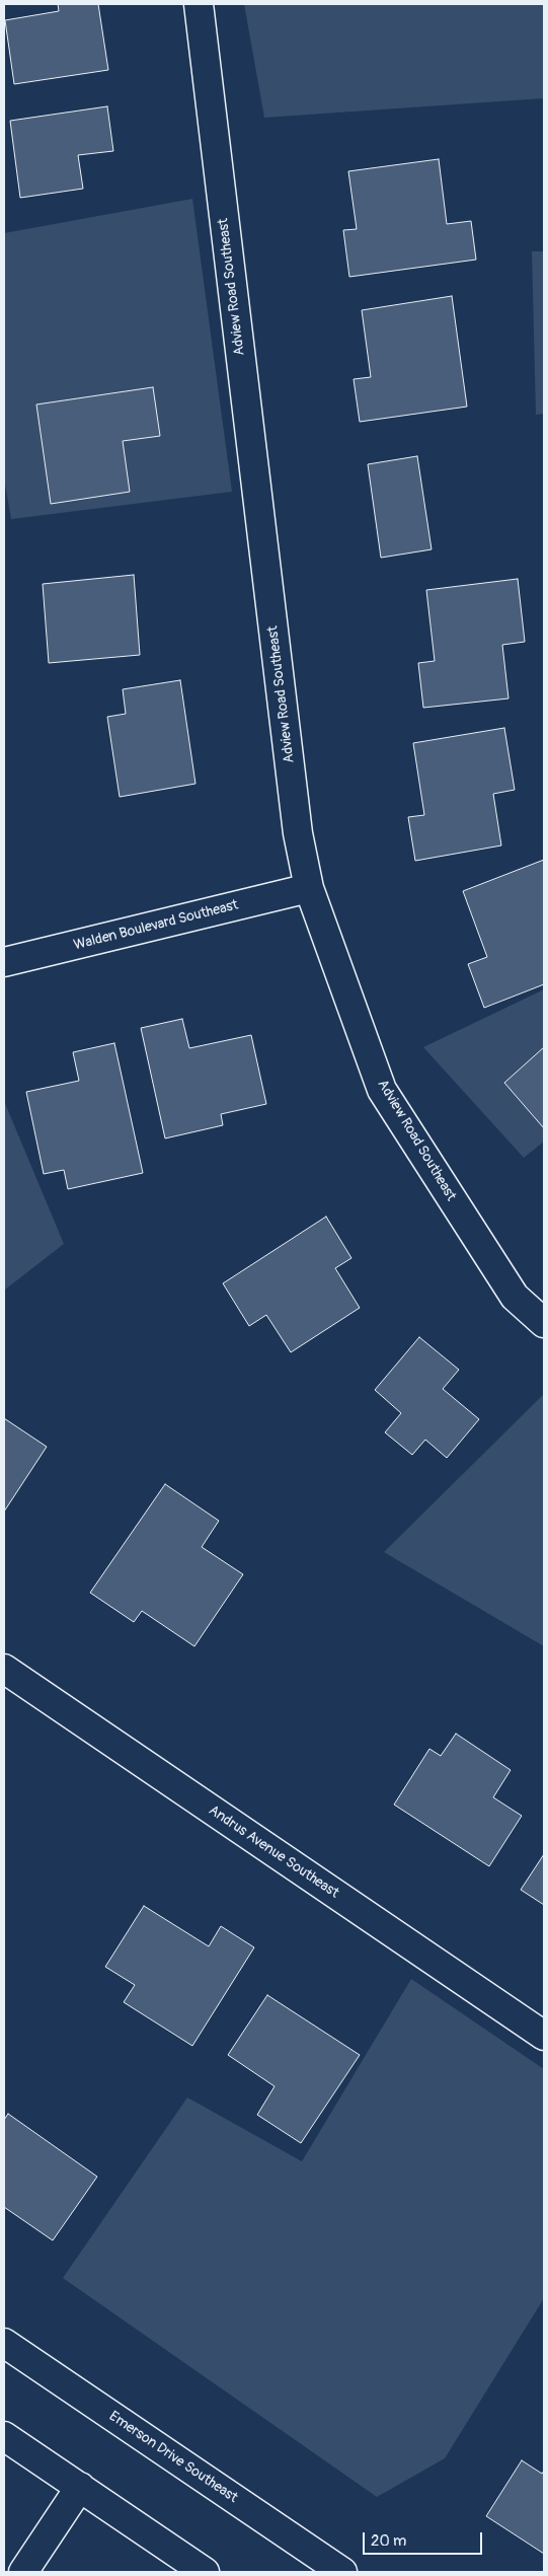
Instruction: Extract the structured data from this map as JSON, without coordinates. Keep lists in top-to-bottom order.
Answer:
{
  "streets": {
    "street": [
      "Adview Road Southeast",
      "Walden Boulevard Southeast",
      "Andrus Avenue Southeast",
      "Emerson Drive Southeast"
    ]
  },
  "crossings": [
    ["Adview Road Southeast", "Walden Boulevard Southeast"]
  ],
  "scale_bar": "20 m"
}
